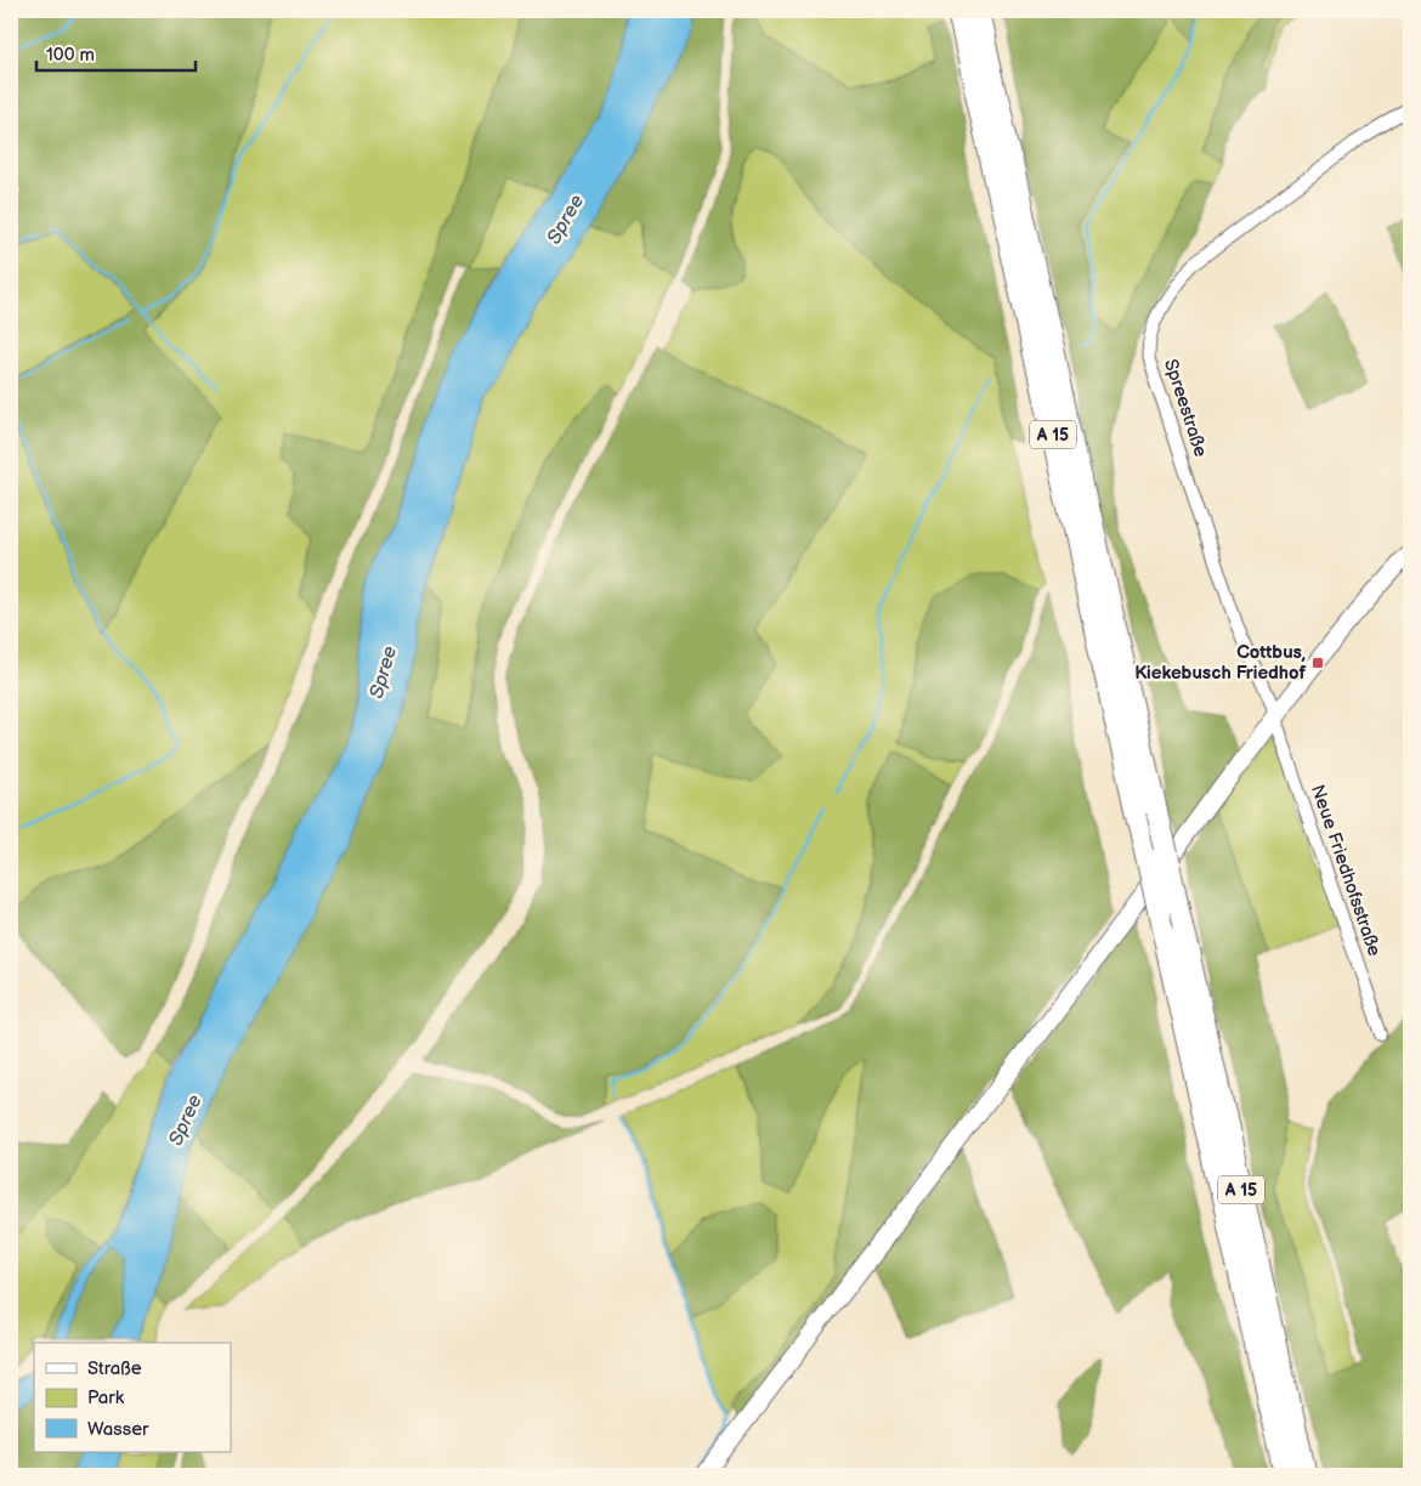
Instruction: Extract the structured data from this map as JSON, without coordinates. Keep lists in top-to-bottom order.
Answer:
{
  "streets": {
    "highway": ["A 15"],
    "street": ["Spreestraße", "Neue Friedhofsstraße"]
  },
  "crossings": [
    ["Spreestraße", "Neue Friedhofsstraße"]
  ],
  "water": ["Spree"],
  "places": {
    "transit": ["Cottbus, Kiekebusch Friedhof"]
  },
  "legend": ["Straße", "Park", "Wasser"],
  "scale_bar": "100 m"
}
